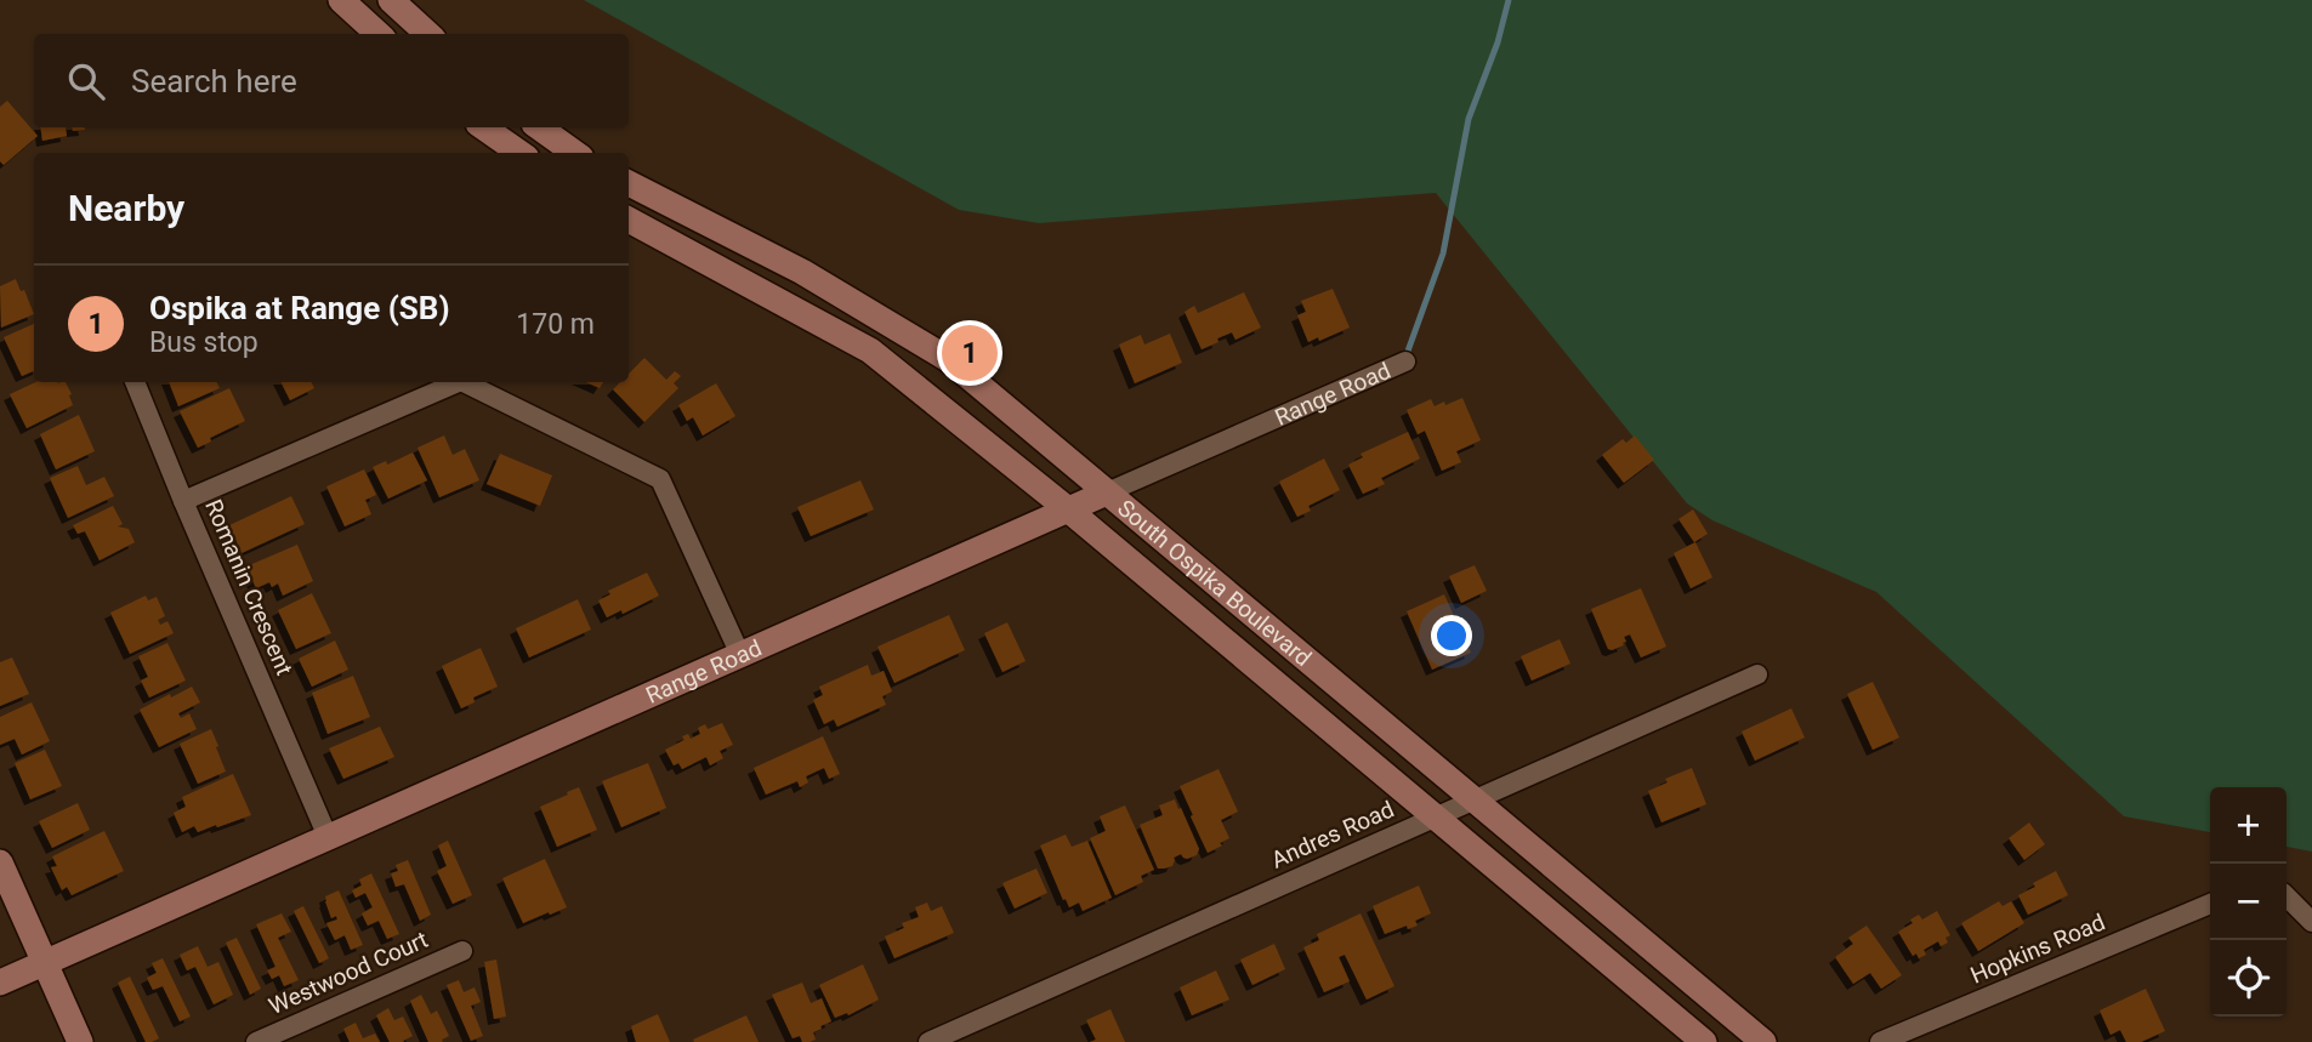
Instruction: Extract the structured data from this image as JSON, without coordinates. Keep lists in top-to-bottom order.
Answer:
{
  "streets": {
    "main road": ["Range Road", "South Ospika Boulevard"],
    "street": [
      "Romanin Crescent",
      "Andres Road",
      "Hopkins Road",
      "Westwood Court"
    ]
  },
  "crossings": [
    ["Range Road", "South Ospika Boulevard"],
    ["Range Road", "Romanin Crescent"],
    ["South Ospika Boulevard", "Andres Road"]
  ],
  "page": {
    "search": "Search here",
    "heading": "Nearby",
    "list": [
      {
        "mark": "1",
        "name": "Ospika at Range (SB)",
        "note": "Bus stop",
        "value": "170 m"
      }
    ],
    "pins": "1",
    "map_buttons": ["+", "−"]
  }
}
